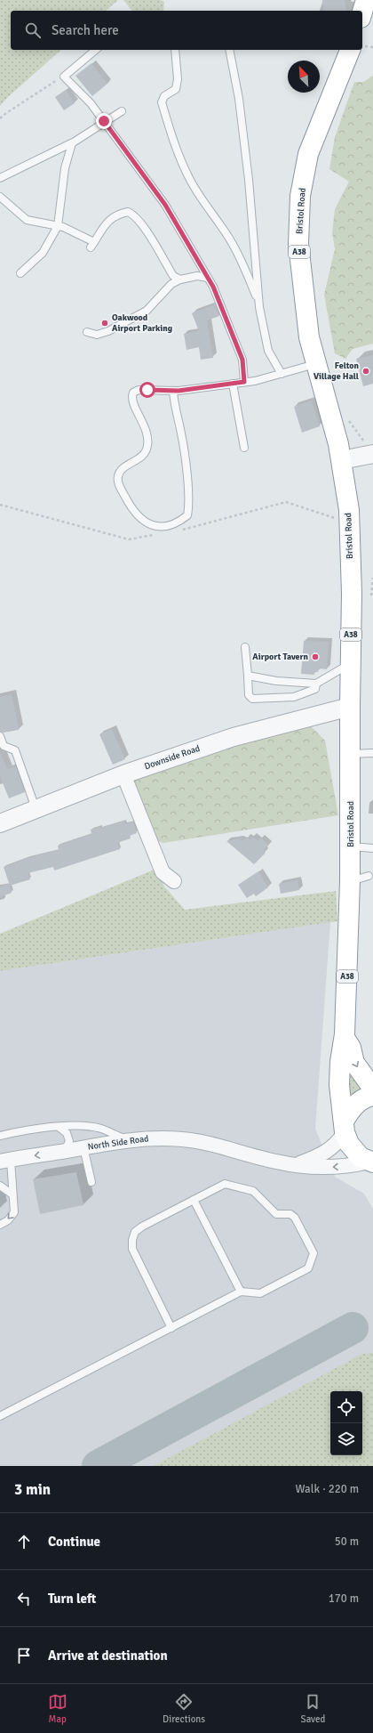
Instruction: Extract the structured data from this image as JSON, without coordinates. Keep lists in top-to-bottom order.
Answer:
{
  "streets": {
    "highway": ["Bristol Road", "A38"],
    "street": ["Downside Road", "North Side Road"]
  },
  "crossings": [
    ["Bristol Road", "Downside Road"],
    ["Bristol Road", "North Side Road"]
  ],
  "one_way": ["North Side Road"],
  "places": ["Oakwood Airport Parking", "Felton Village Hall", "Airport Tavern"],
  "north": "top left",
  "page": {
    "search": "Search here",
    "heading": ["3 min", "Walk · 220 m"],
    "list": [
      ["Continue", "50 m"],
      ["Turn left", "170 m"],
      "Arrive at destination"
    ],
    "nav": ["Map", "Directions", "Saved"]
  }
}
